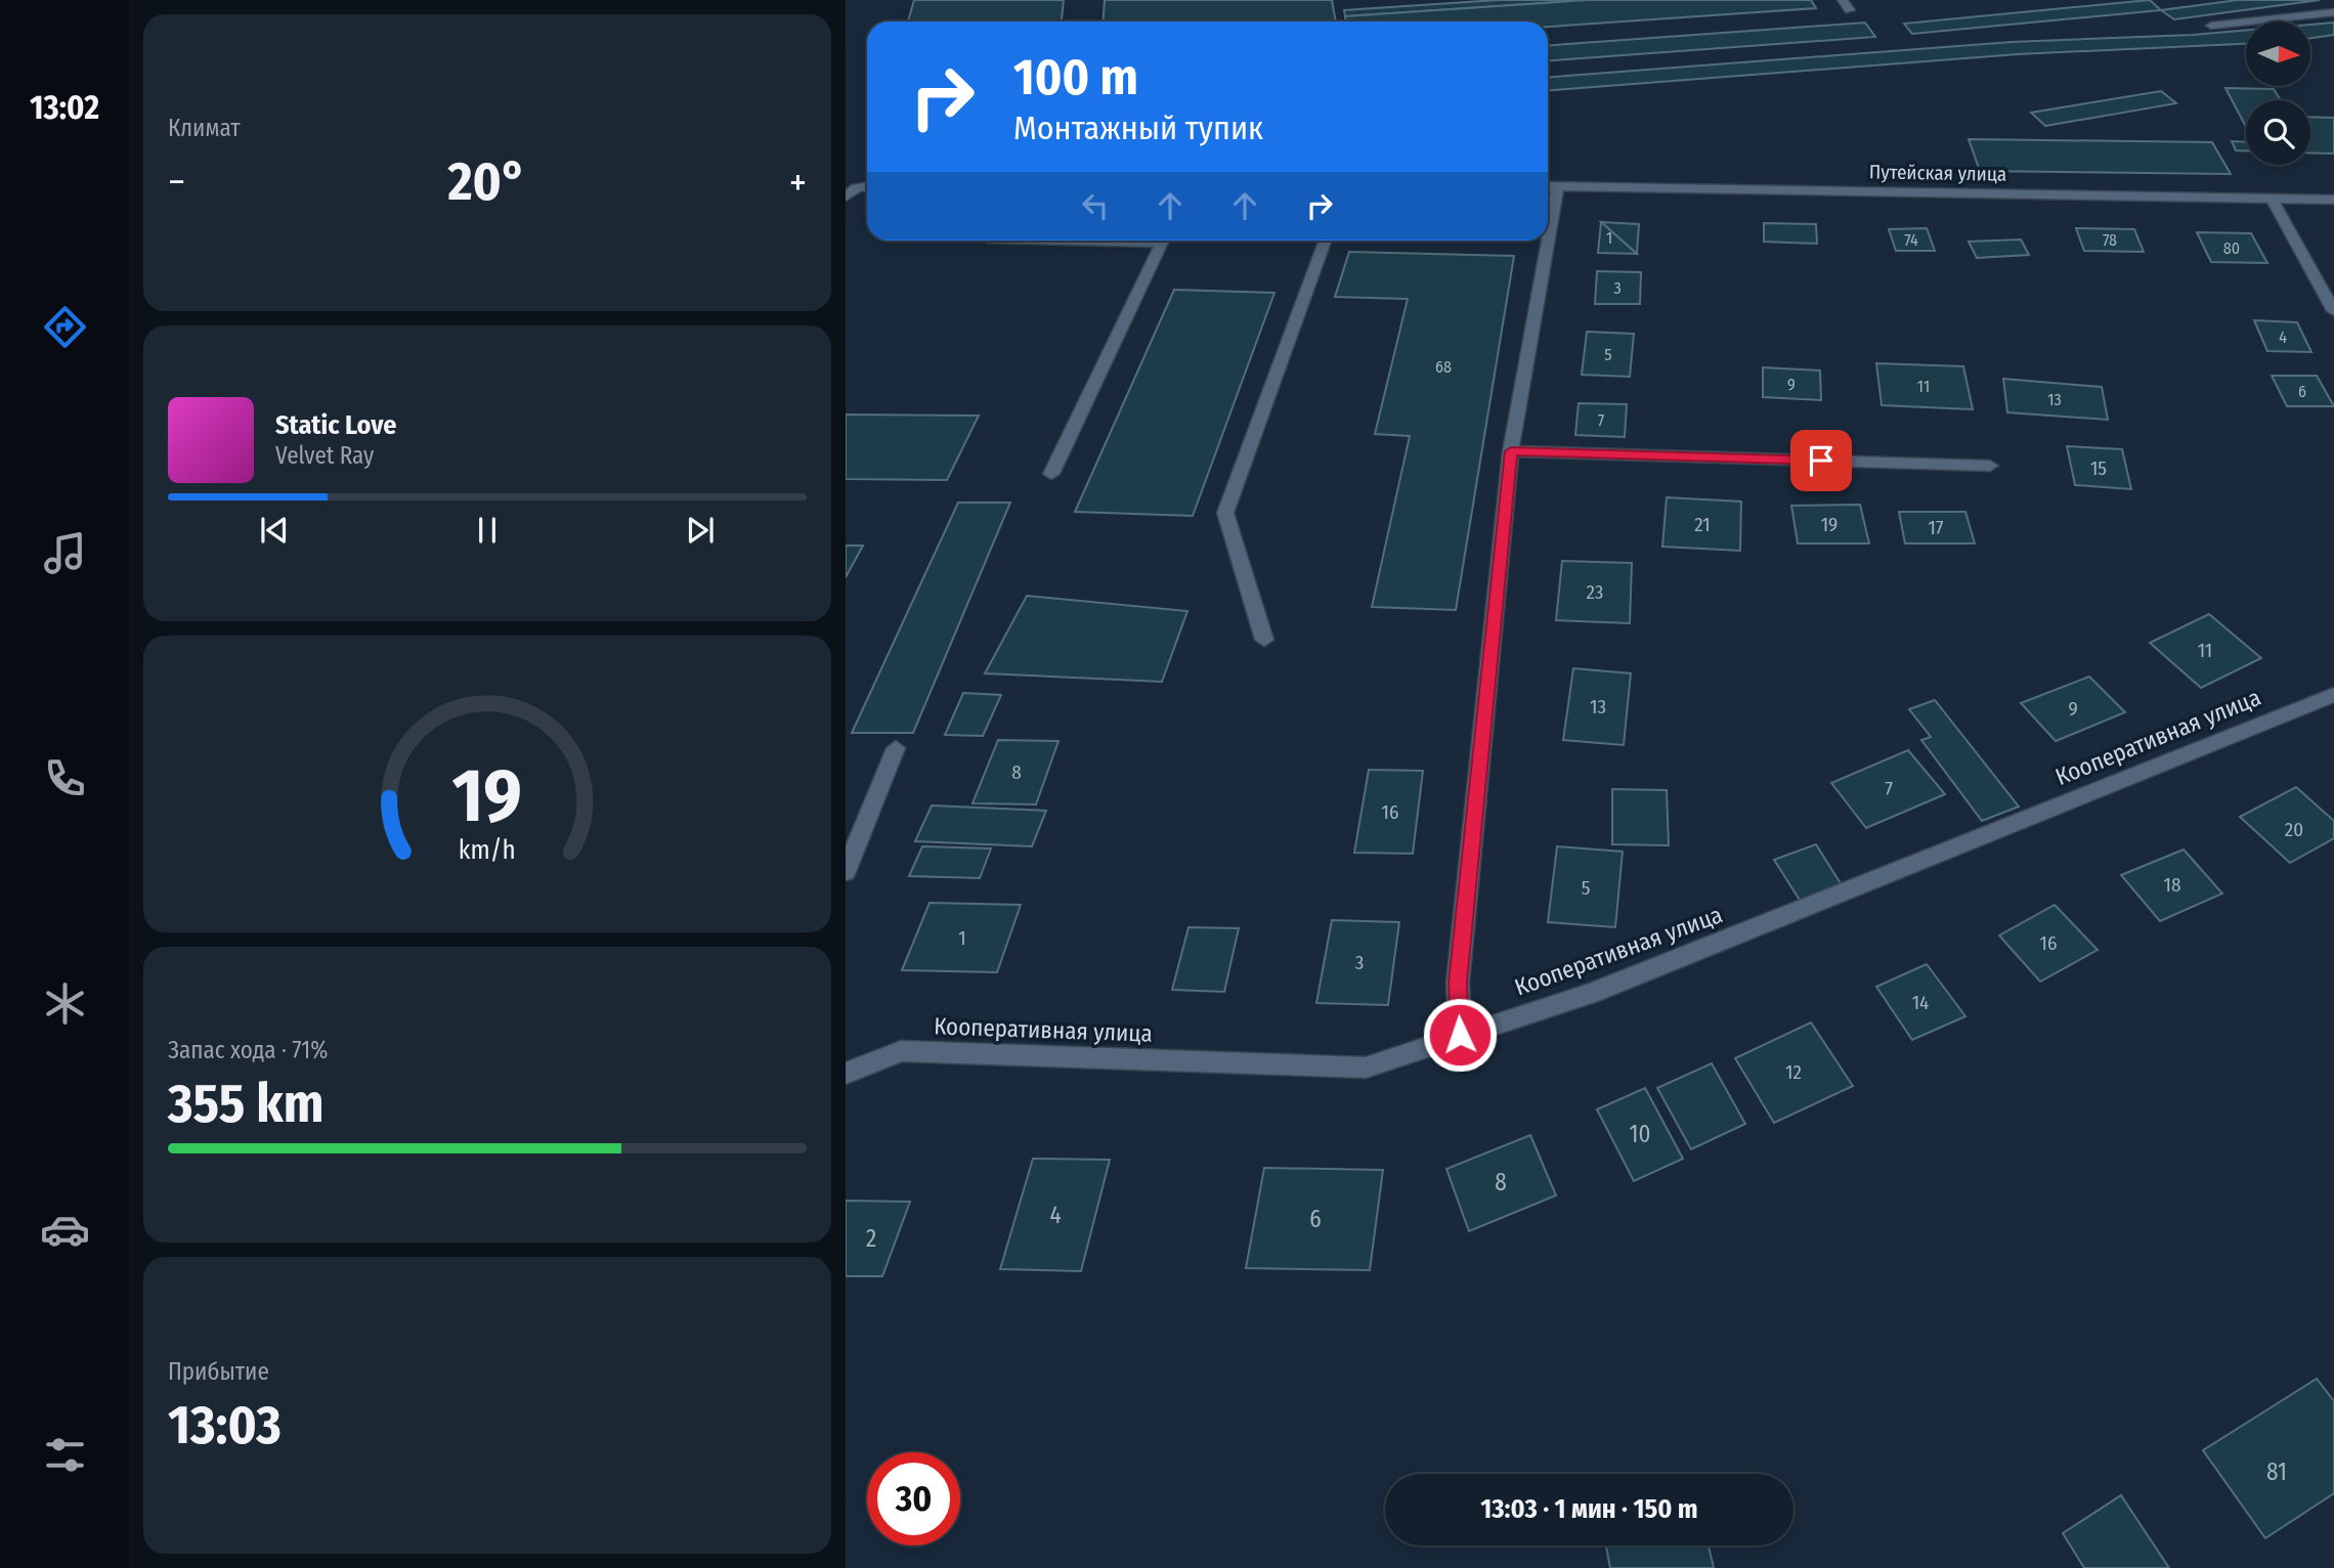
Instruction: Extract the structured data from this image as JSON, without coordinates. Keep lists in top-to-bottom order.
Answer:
{
  "streets": {
    "street": ["Путейская улица", "Кооперативная улица"]
  },
  "house_numbers": [
    "1",
    "74",
    "78",
    "80",
    "3",
    "4",
    "5",
    "68",
    "9",
    "11",
    "6",
    "13",
    "7",
    "15",
    "21",
    "19",
    "17",
    "23",
    "11",
    "13",
    "9",
    "8",
    "7",
    "16",
    "20",
    "18",
    "5",
    "1",
    "16",
    "3",
    "14",
    "12",
    "10",
    "8",
    "4",
    "6",
    "2",
    "81"
  ],
  "north": "right",
  "page": {
    "tabs": "13:02",
    "tile": [
      "Климат",
      ["Запас хода · 71%", "355 km"],
      ["Прибытие", "13:03"]
    ],
    "turn": ["100 m", "Монтажный тупик"],
    "heat": ["−", "20°", "+"],
    "song": ["Static Love", "Velvet Ray"],
    "limit": "30",
    "trip": "13:03 · 1 мин · 150 m",
    "gauge": ["19", "km/h"]
  }
}
